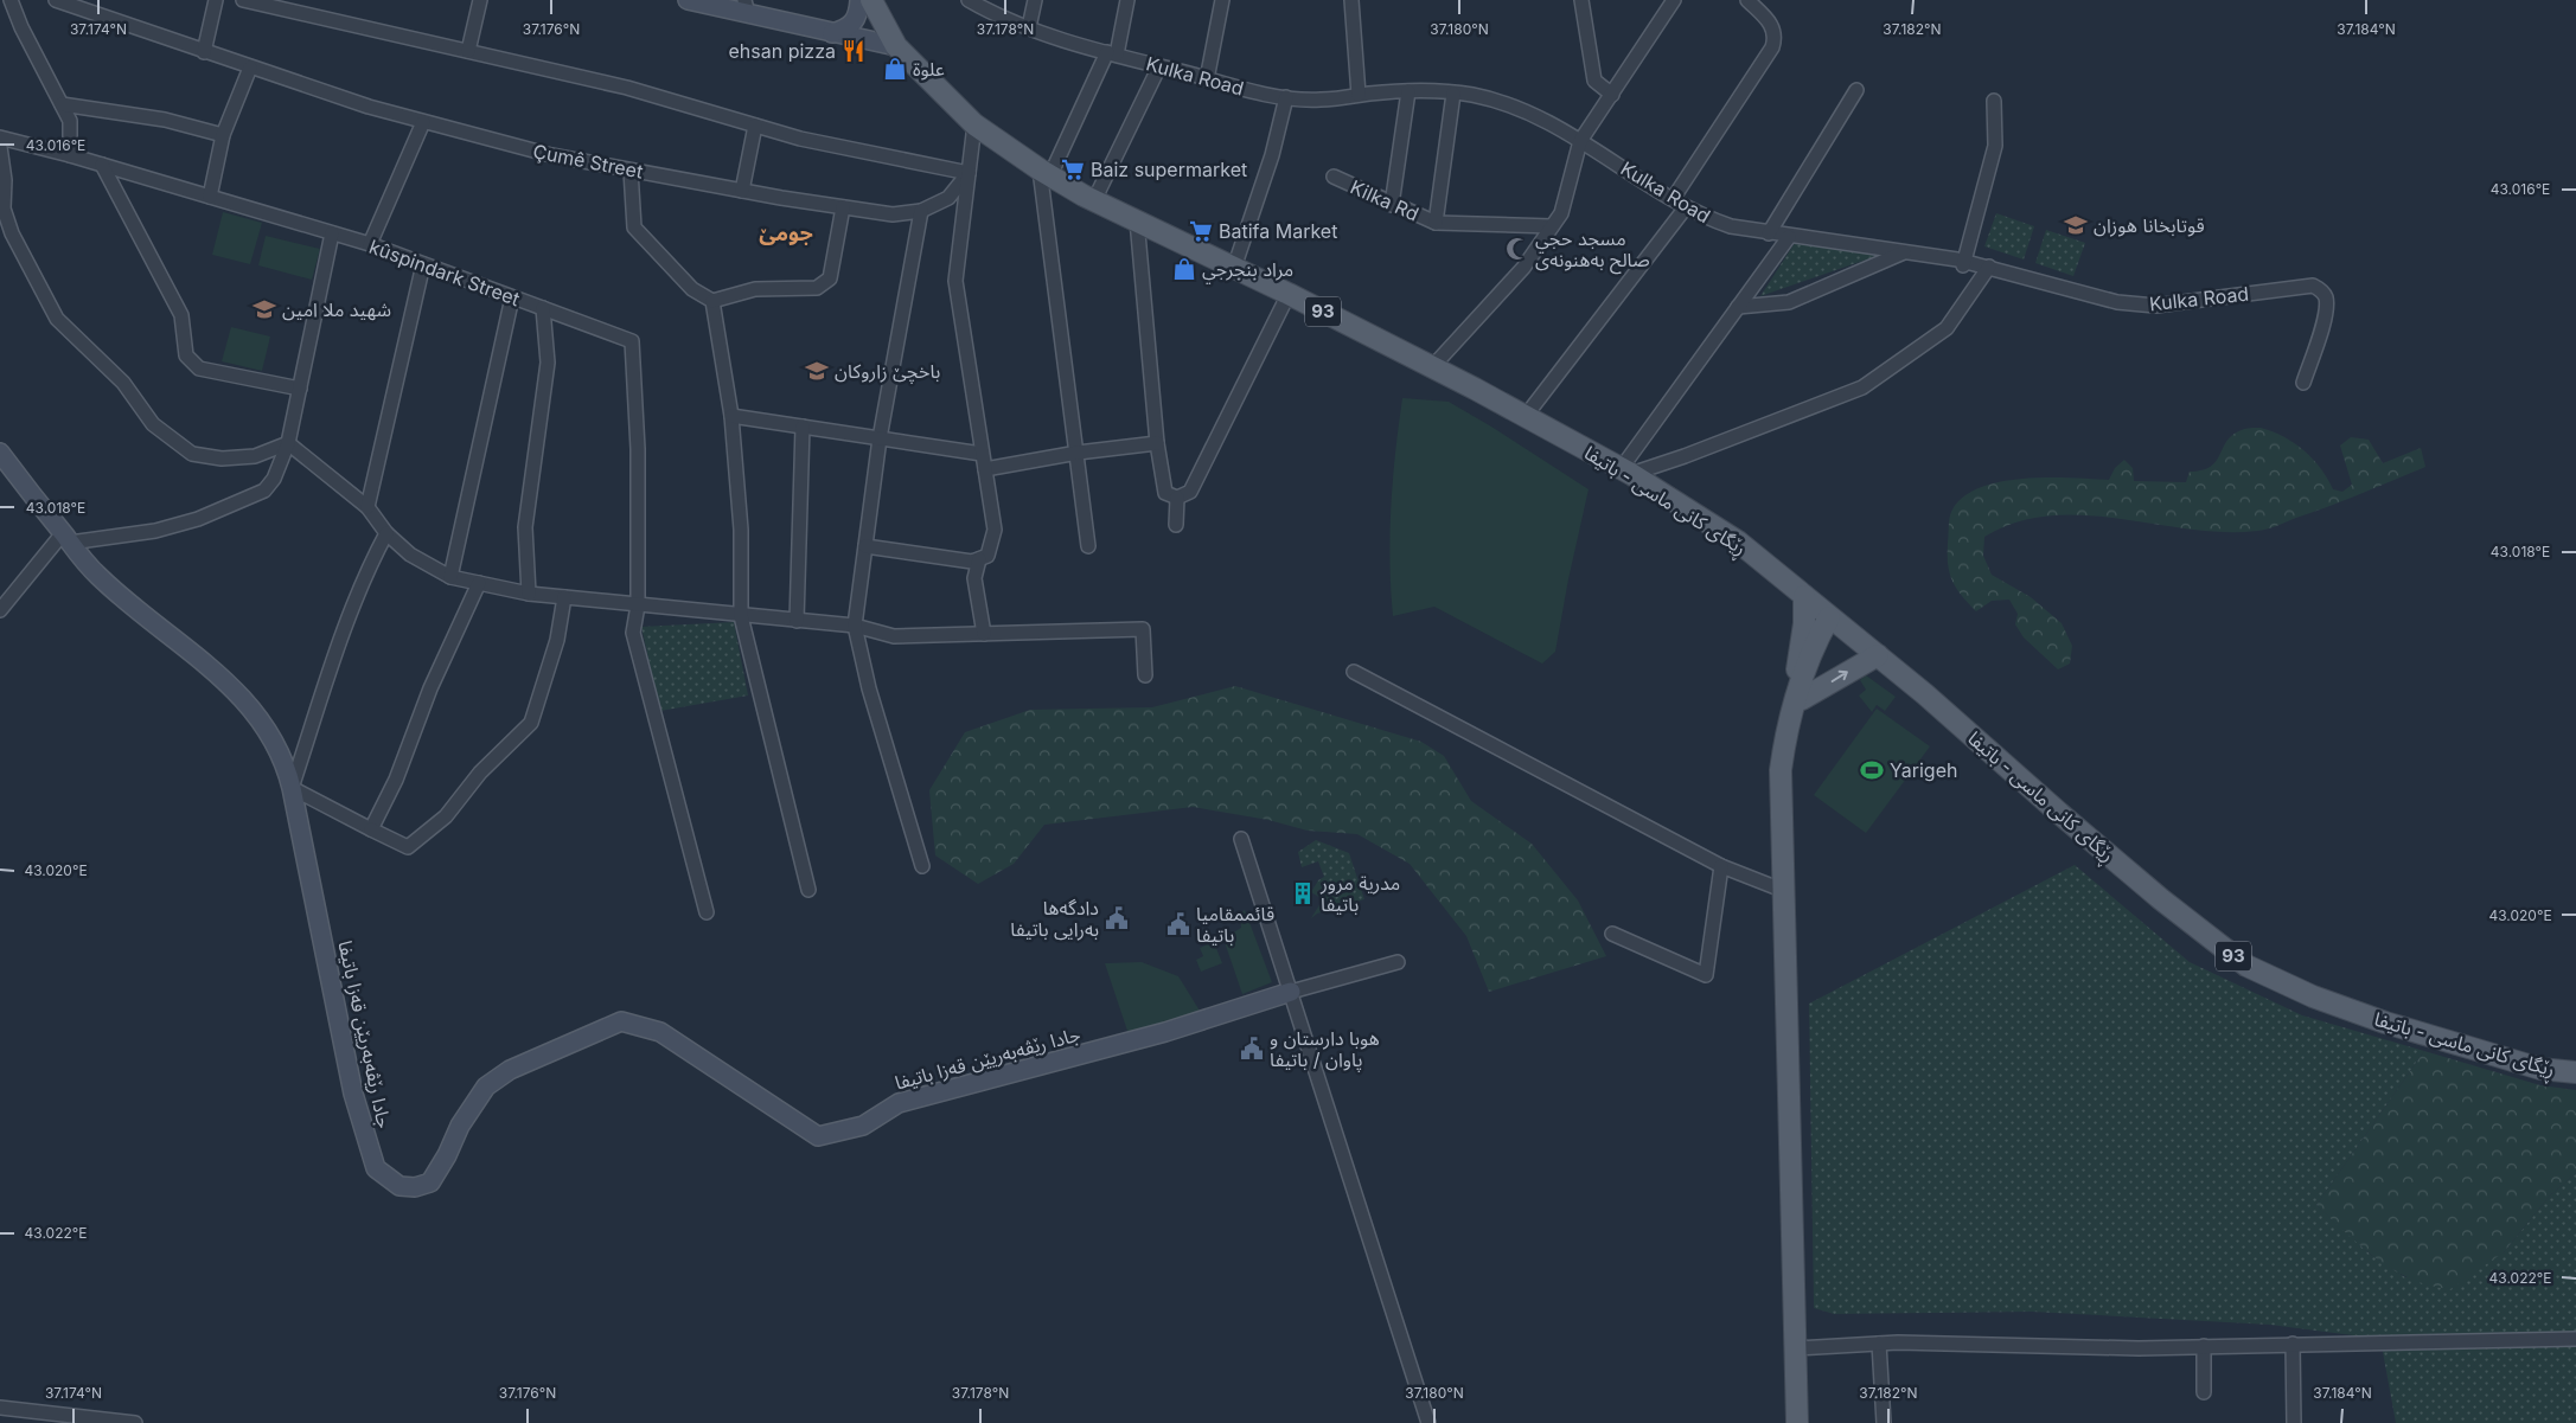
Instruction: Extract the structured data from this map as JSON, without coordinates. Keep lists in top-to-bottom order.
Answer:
{
  "streets": {
    "main road": ["93", "ڕێگای کانی ماسی - باتيفا"],
    "street": [
      "Kulka Road",
      "Çumê Street",
      "Kilka Rd",
      "kûspindark Street",
      "جادا رێڤه‌به‌ريێن قه‌زا باتيفا"
    ]
  },
  "districts": ["جومێ"],
  "places": {
    "restaurant": ["ehsan pizza"],
    "shop": ["علوة", "مراد بنجرجي"],
    "supermarket": ["Baiz supermarket", "Batifa Market"],
    "school or university": ["قوتابخانا هوزان", "شهيد ملا امين", "باخچێ زاروکان"],
    "mosque": ["مسجد حجي صالح بەھنونەی"],
    "sports": ["Yarigeh"],
    "building": ["مدرية مرور باتيفا"],
    "public building": ["دادگه‌ها به‌رايى باتيفا", "قائممقاميا باتيفا", "هوبا دارستان و پاوان / باتيفا"]
  },
  "coordinates": [
    "37.174°N",
    "37.176°N",
    "37.178°N",
    "37.180°N",
    "37.182°N",
    "37.184°N",
    "43.016°E",
    "43.018°E",
    "43.020°E",
    "43.022°E"
  ]
}
